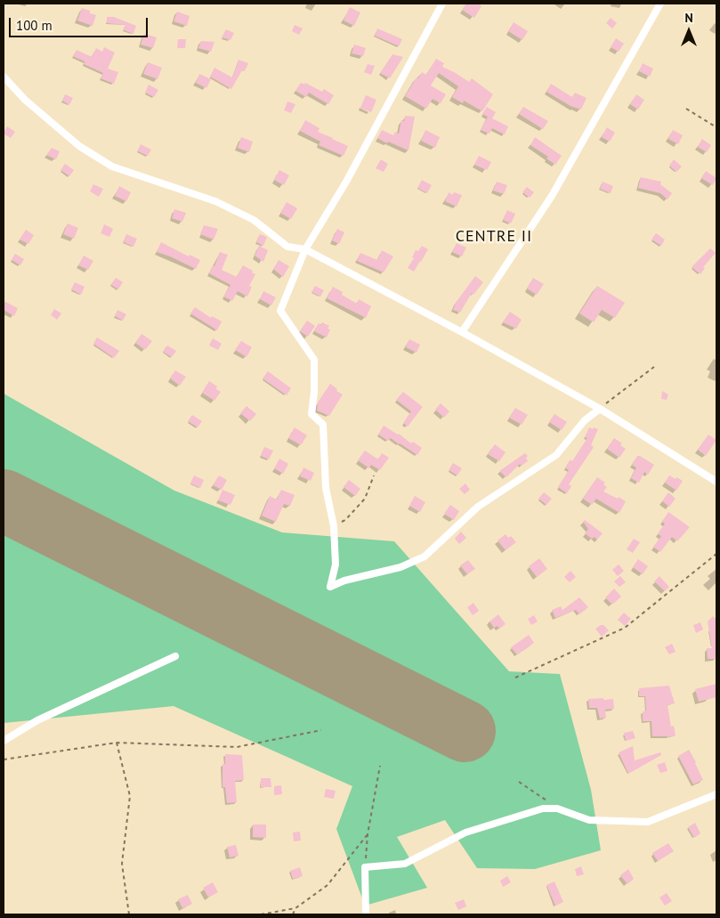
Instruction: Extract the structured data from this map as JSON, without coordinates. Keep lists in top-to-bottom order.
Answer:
{
  "districts": ["CENTRE II"],
  "scale_bar": "100 m",
  "north": "top"
}
